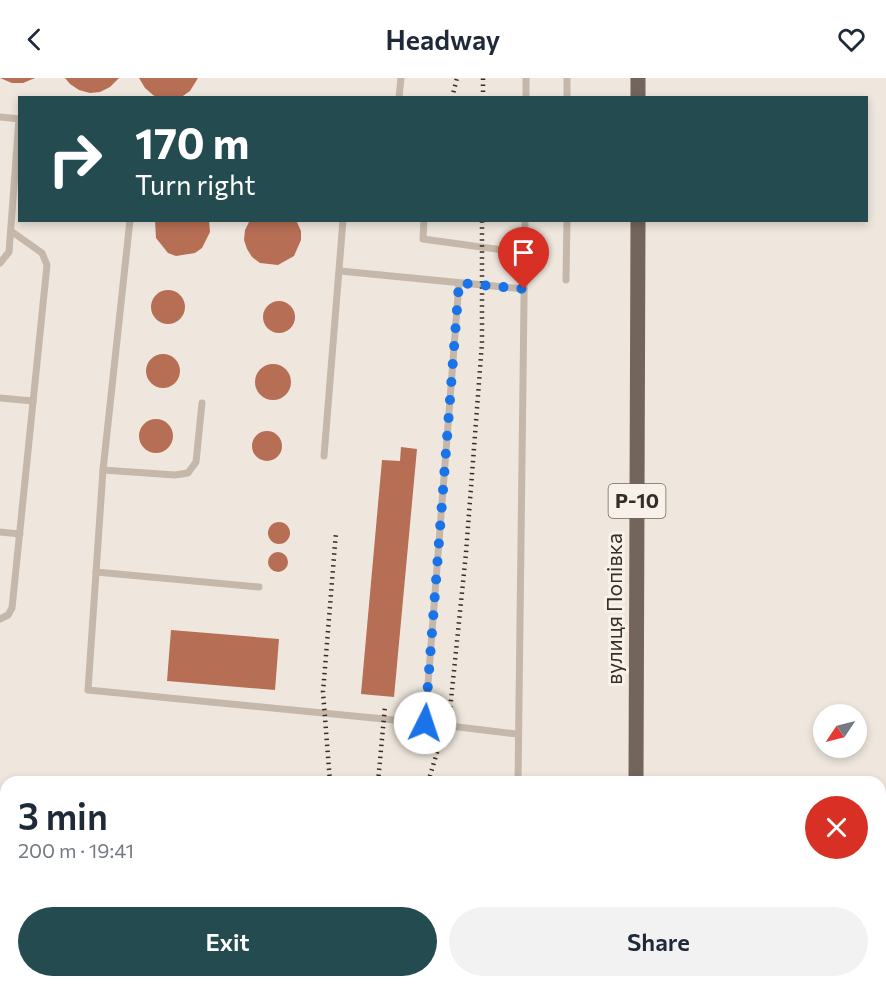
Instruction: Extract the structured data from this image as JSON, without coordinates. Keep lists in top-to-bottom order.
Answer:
{
  "streets": {
    "main road": ["Р-10", "вулиця Попівка"]
  },
  "north": "bottom left",
  "page": {
    "header": "Headway",
    "turn": ["170 m", "Turn right"],
    "heading": ["3 min", "200 m · 19:41"],
    "buttons": ["Exit", "Share"]
  }
}
